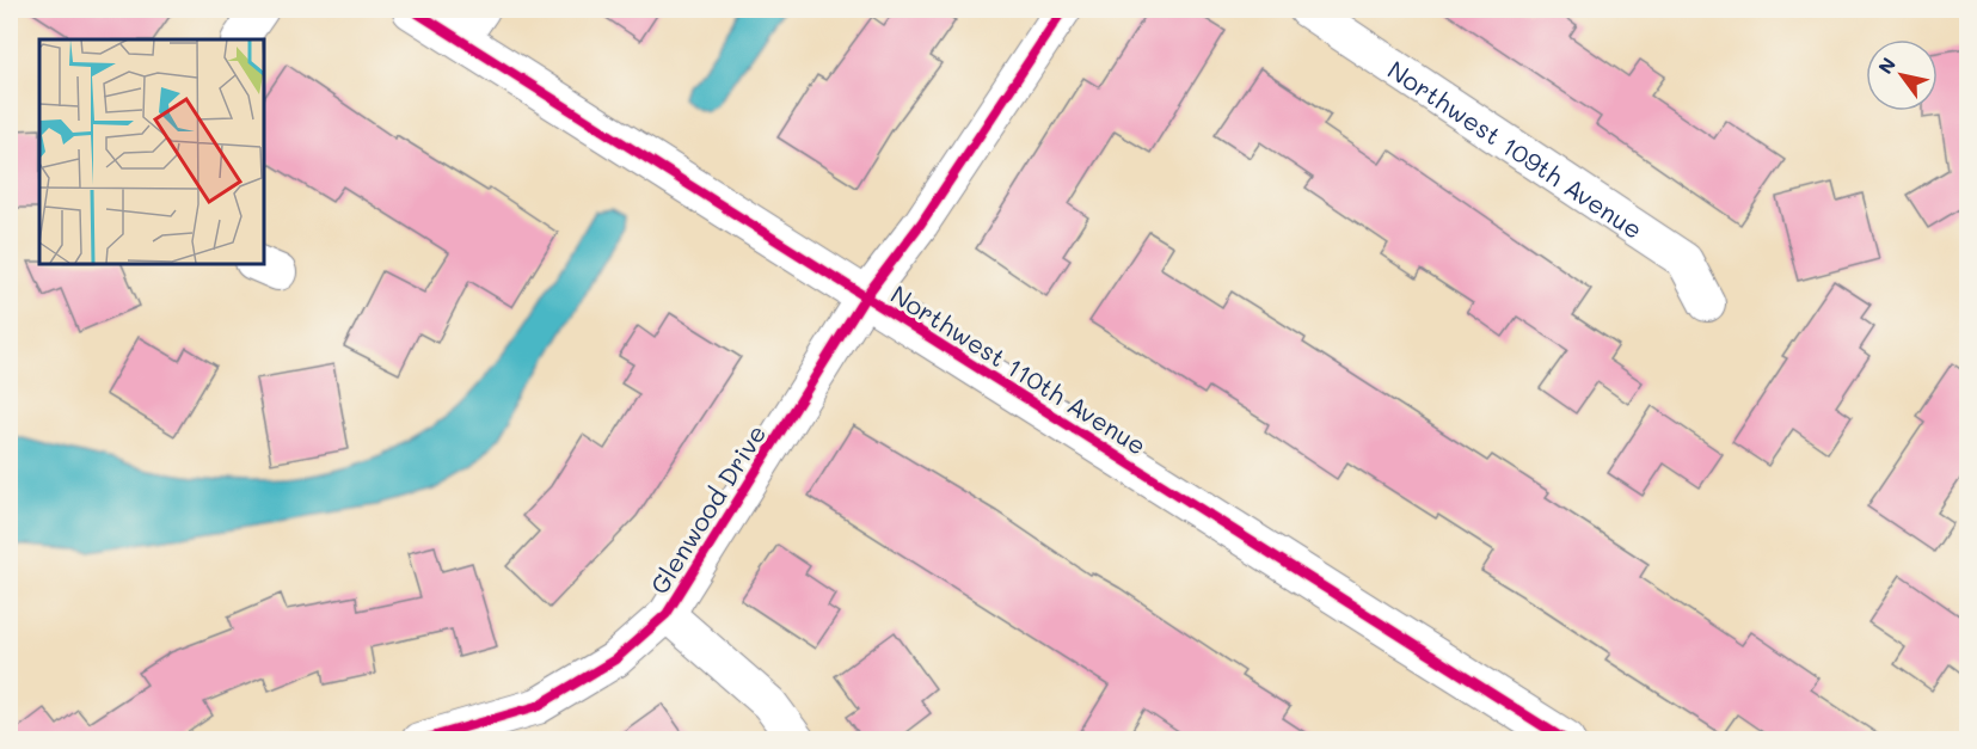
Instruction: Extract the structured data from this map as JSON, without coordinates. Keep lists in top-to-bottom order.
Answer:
{
  "streets": {
    "street": ["Northwest 109th Avenue", "Northwest 110th Avenue", "Glenwood Drive"]
  },
  "crossings": [
    ["Northwest 110th Avenue", "Glenwood Drive"]
  ],
  "north": "top left"
}
